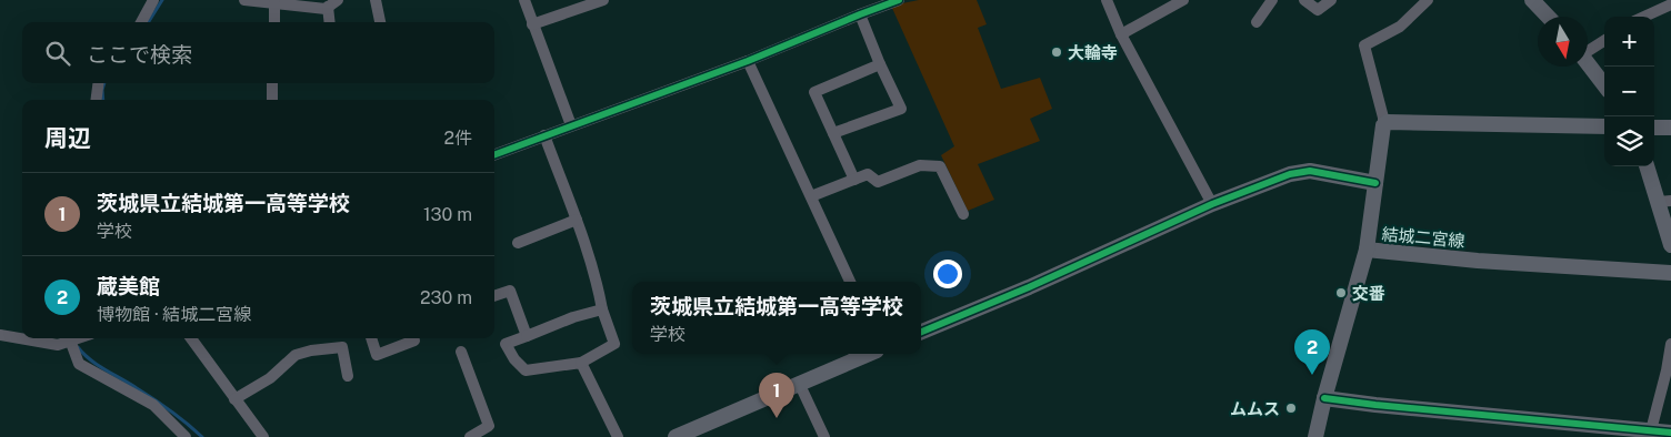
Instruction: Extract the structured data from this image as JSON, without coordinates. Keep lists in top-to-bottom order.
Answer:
{
  "streets": {
    "street": ["結城二宮線"]
  },
  "places": ["大輪寺", "交番", "ムムス"],
  "north": "bottom",
  "page": {
    "map_buttons": ["+", "−"],
    "search": "ここで検索",
    "heading": ["周辺", "2件"],
    "list": [
      {
        "mark": "1",
        "name": "茨城県立結城第一高等学校",
        "note": "学校",
        "value": "130 m"
      },
      {
        "mark": "2",
        "name": "蔵美館",
        "note": "博物館 · 結城二宮線",
        "value": "230 m"
      }
    ],
    "popup": ["茨城県立結城第一高等学校", "学校"],
    "pins": ["2", "1"]
  }
}
